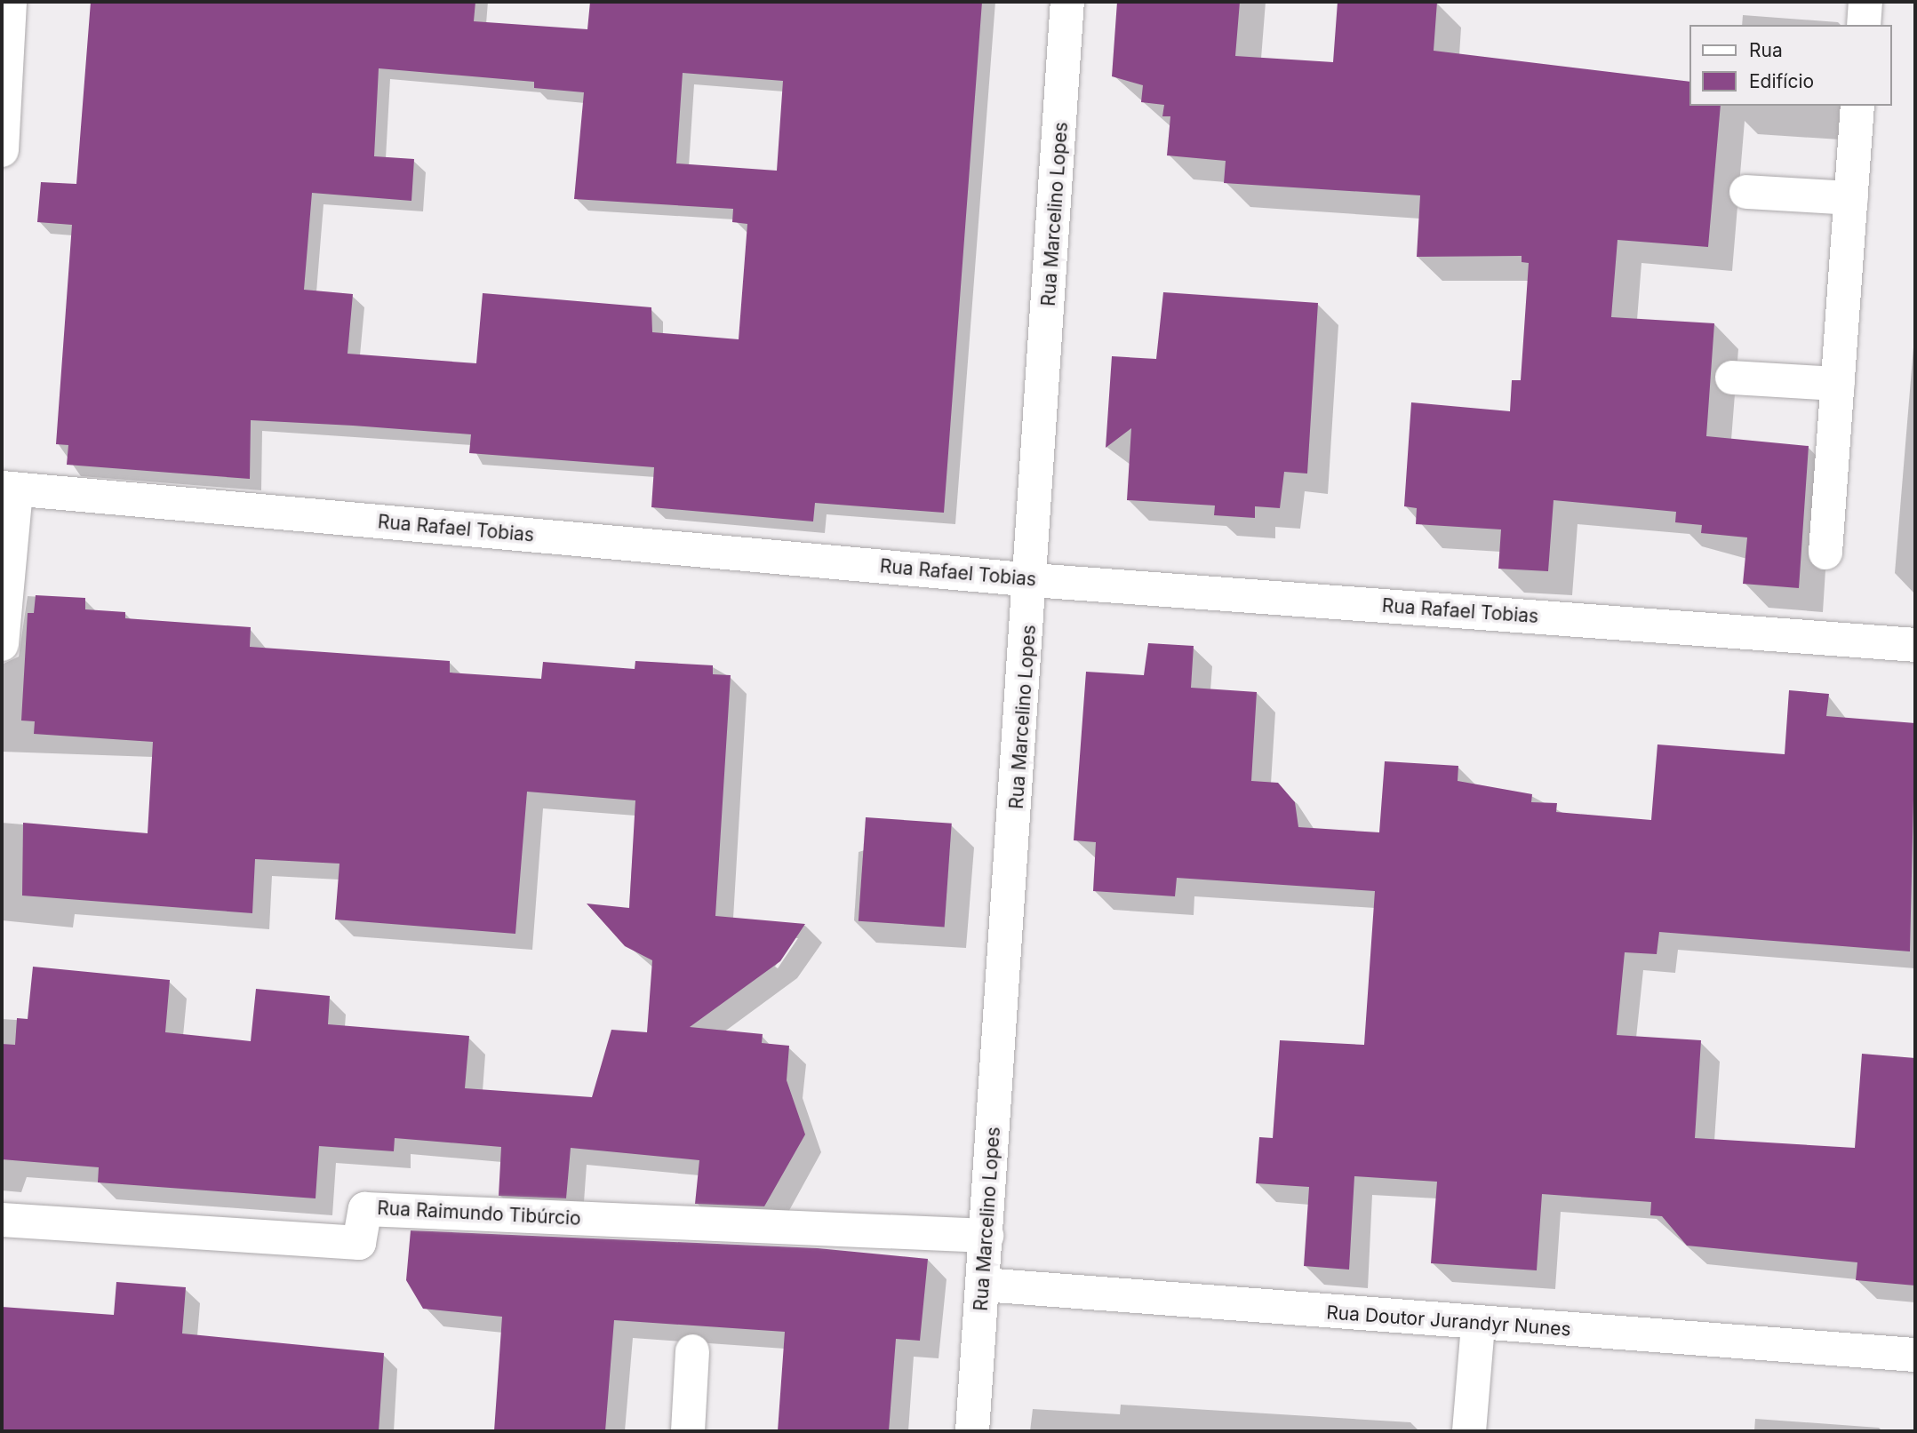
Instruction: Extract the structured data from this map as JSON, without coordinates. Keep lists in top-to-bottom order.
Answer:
{
  "streets": {
    "street": [
      "Rua Marcelino Lopes",
      "Rua Rafael Tobias",
      "Rua Raimundo Tibúrcio",
      "Rua Doutor Jurandyr Nunes"
    ]
  },
  "crossings": [
    ["Rua Marcelino Lopes", "Rua Rafael Tobias"],
    ["Rua Marcelino Lopes", "Rua Raimundo Tibúrcio"],
    ["Rua Marcelino Lopes", "Rua Doutor Jurandyr Nunes"]
  ],
  "legend": ["Rua", "Edifício"]
}
